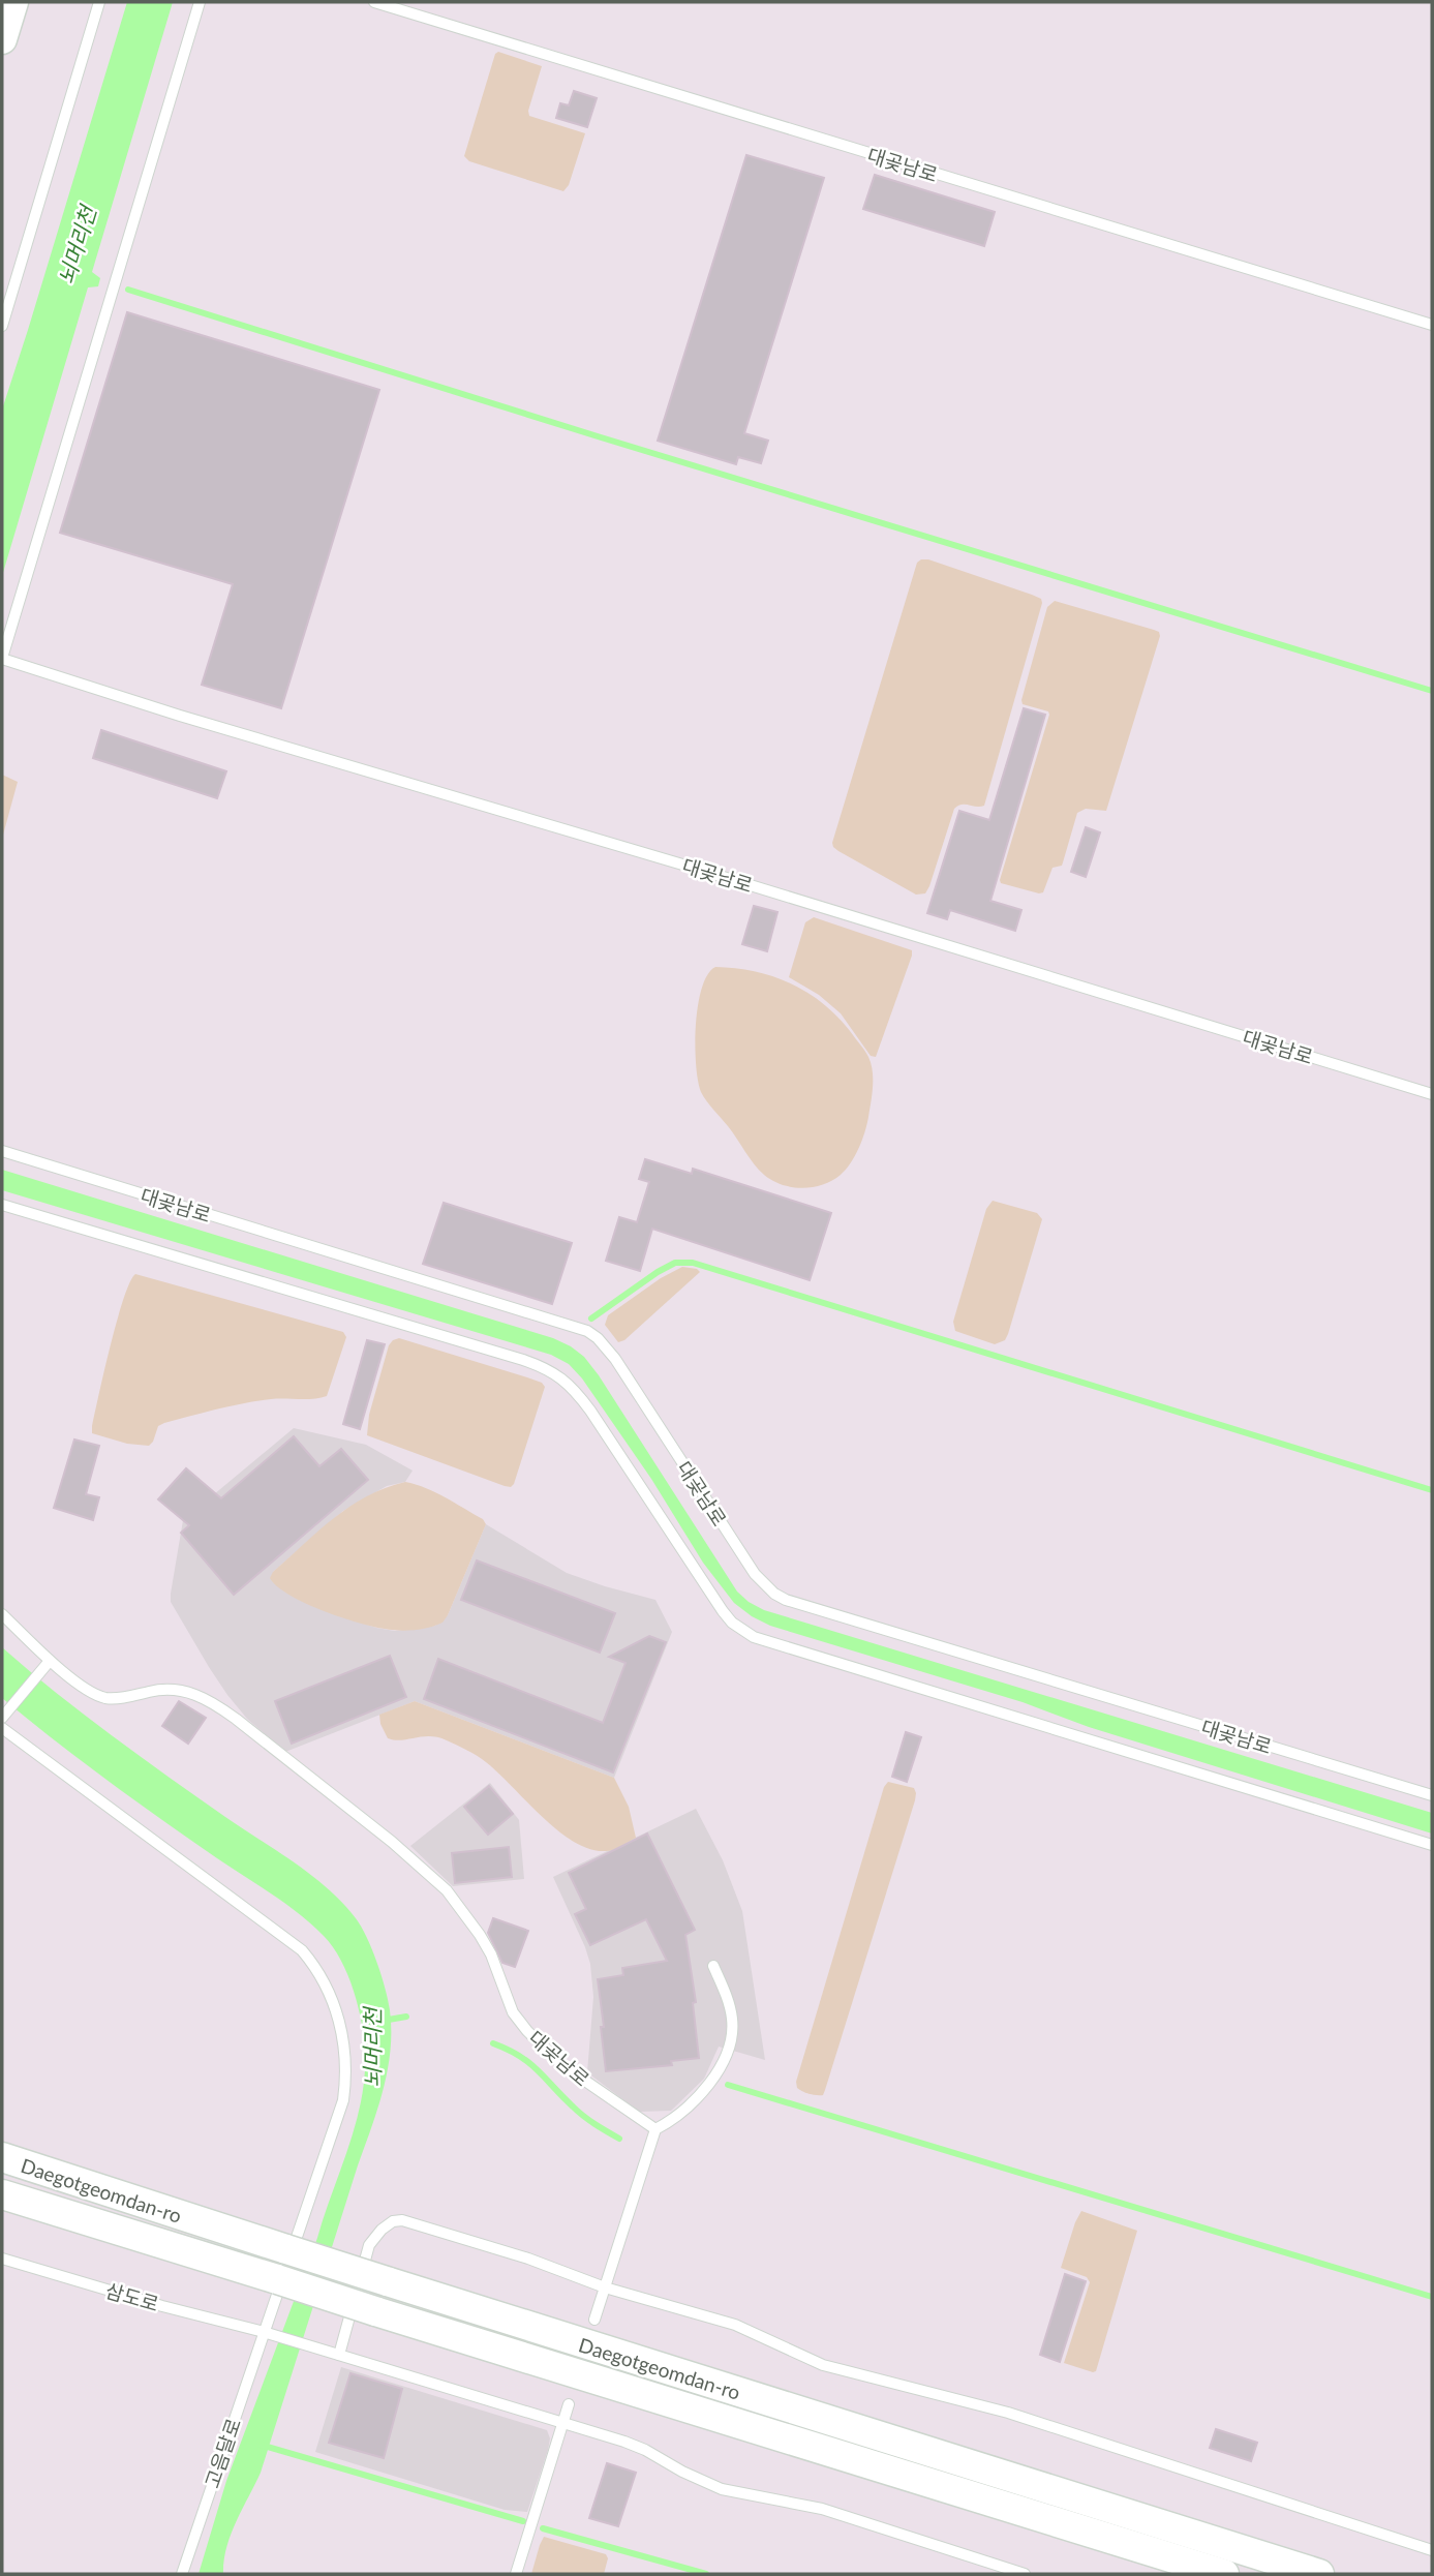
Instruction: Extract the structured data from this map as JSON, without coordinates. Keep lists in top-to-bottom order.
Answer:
{
  "streets": {
    "main road": ["Daegotgeomdan-ro"],
    "lane": ["대곶남로", "삼도로", "고음달로"]
  },
  "crossings": [
    ["삼도로", "고음달로"]
  ],
  "water": ["뇌머리천"]
}
